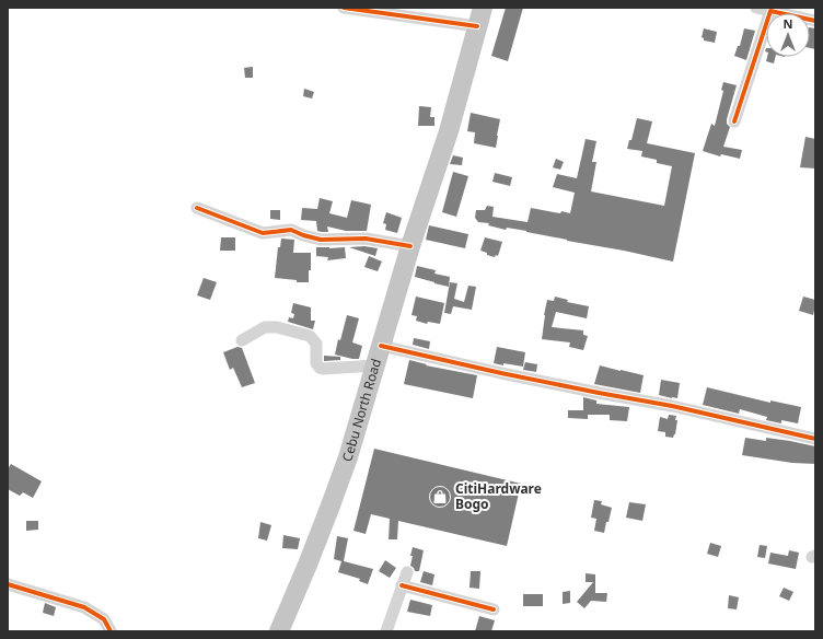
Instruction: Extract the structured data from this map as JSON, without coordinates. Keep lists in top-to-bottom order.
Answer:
{
  "streets": {
    "highway": ["Cebu North Road"]
  },
  "places": {
    "shop": ["CitiHardware Bogo"]
  },
  "north": "top"
}
